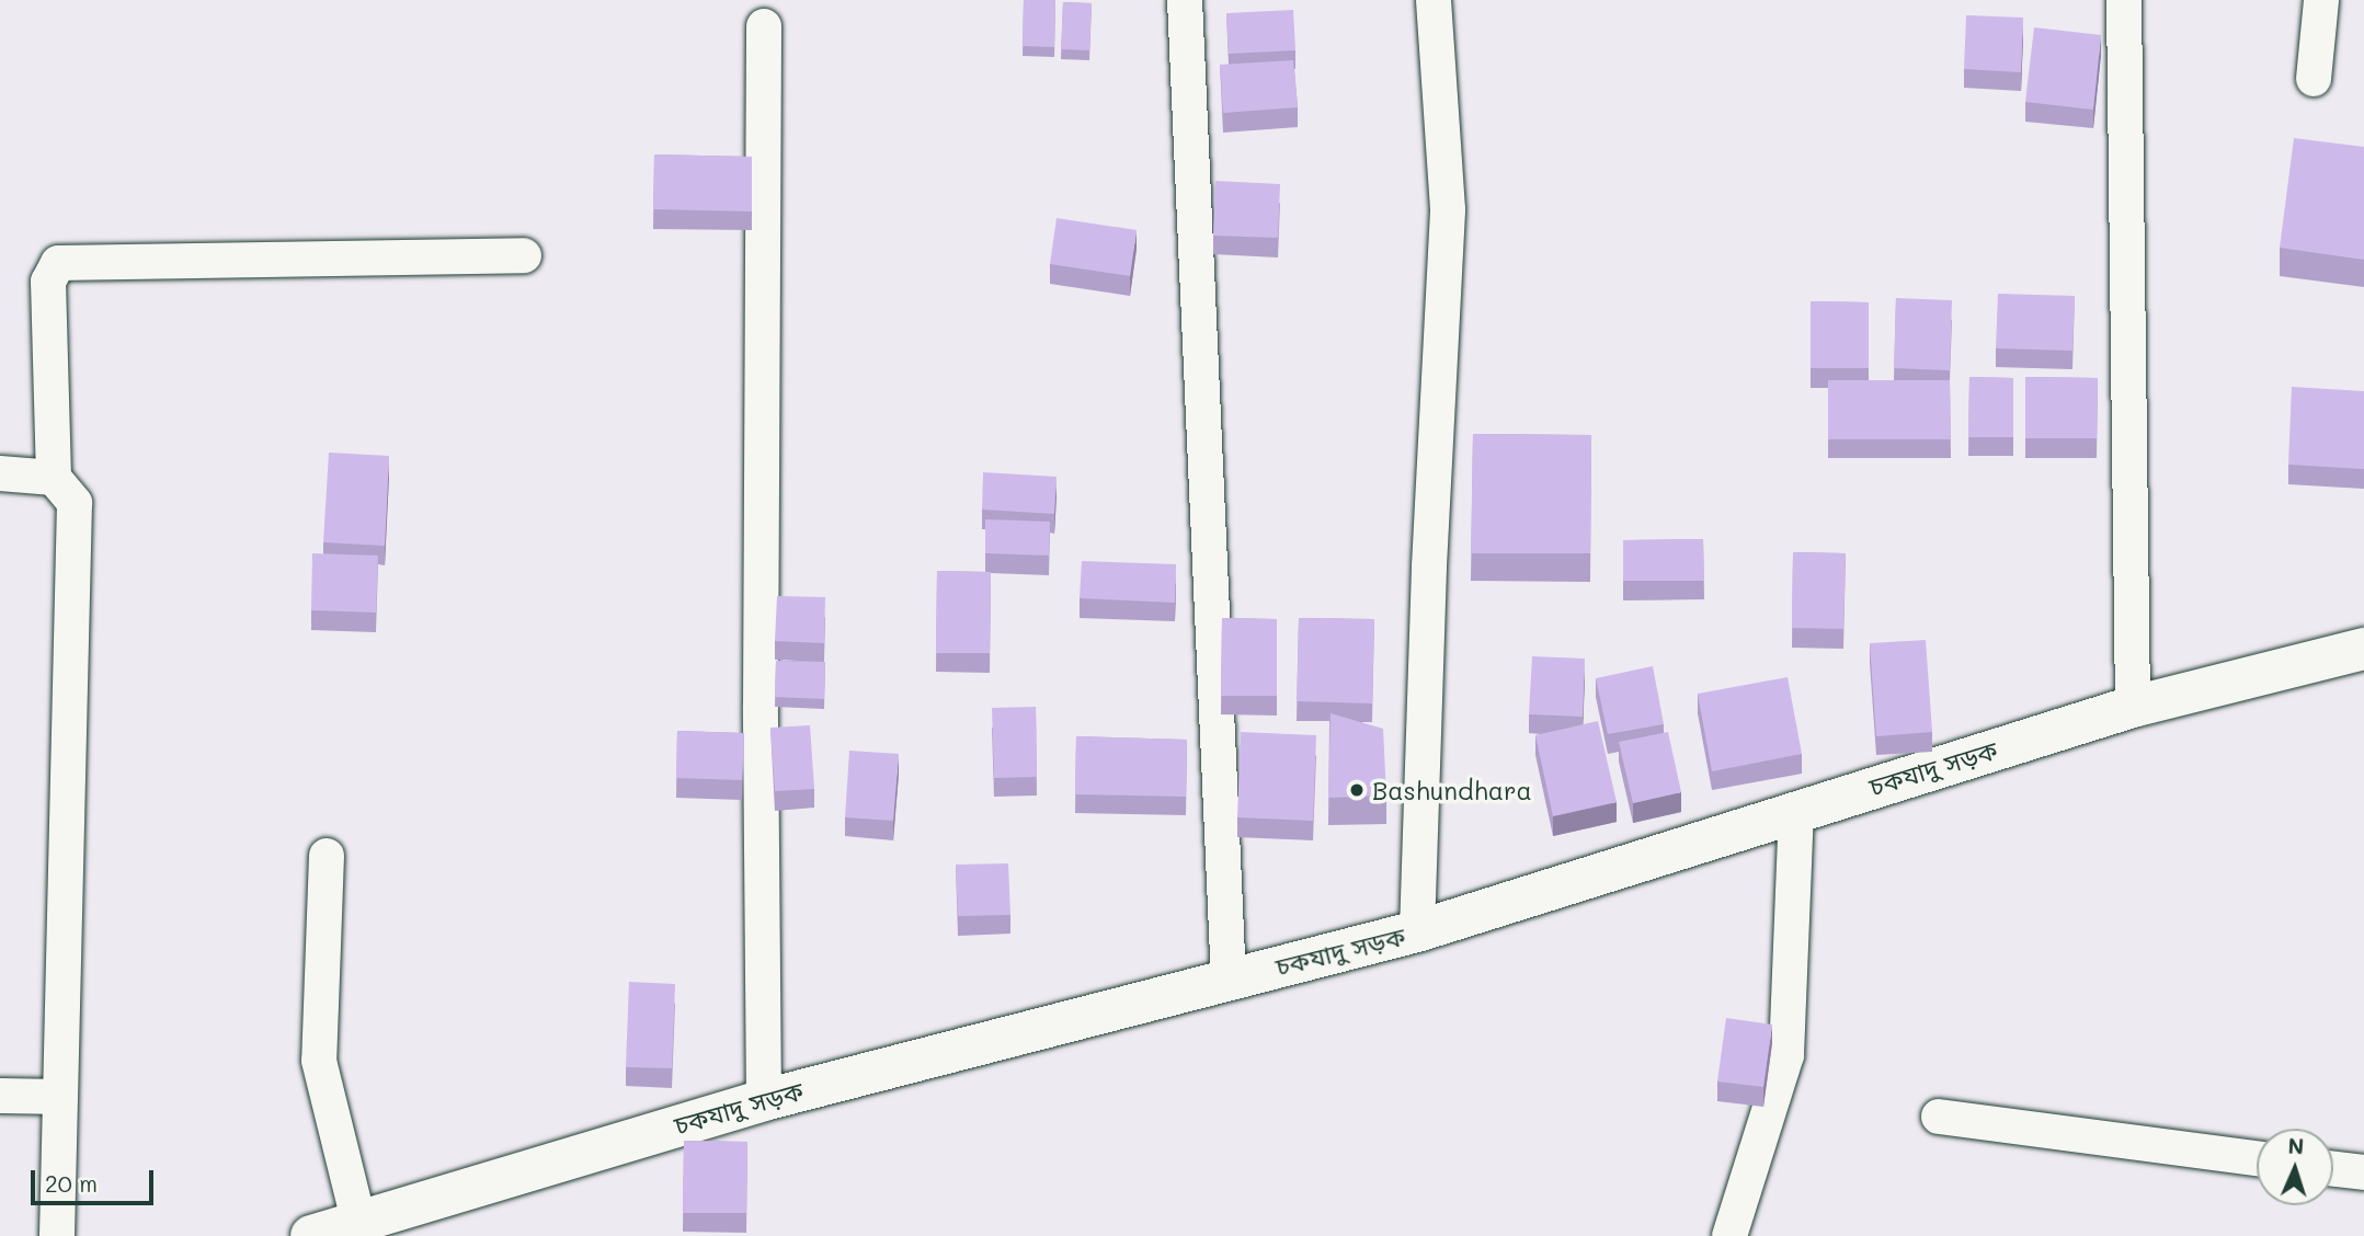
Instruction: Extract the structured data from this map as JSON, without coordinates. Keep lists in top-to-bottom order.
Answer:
{
  "streets": {
    "street": ["চকযাদু সড়ক"]
  },
  "places": ["Bashundhara"],
  "scale_bar": "20 m",
  "north": "top"
}
